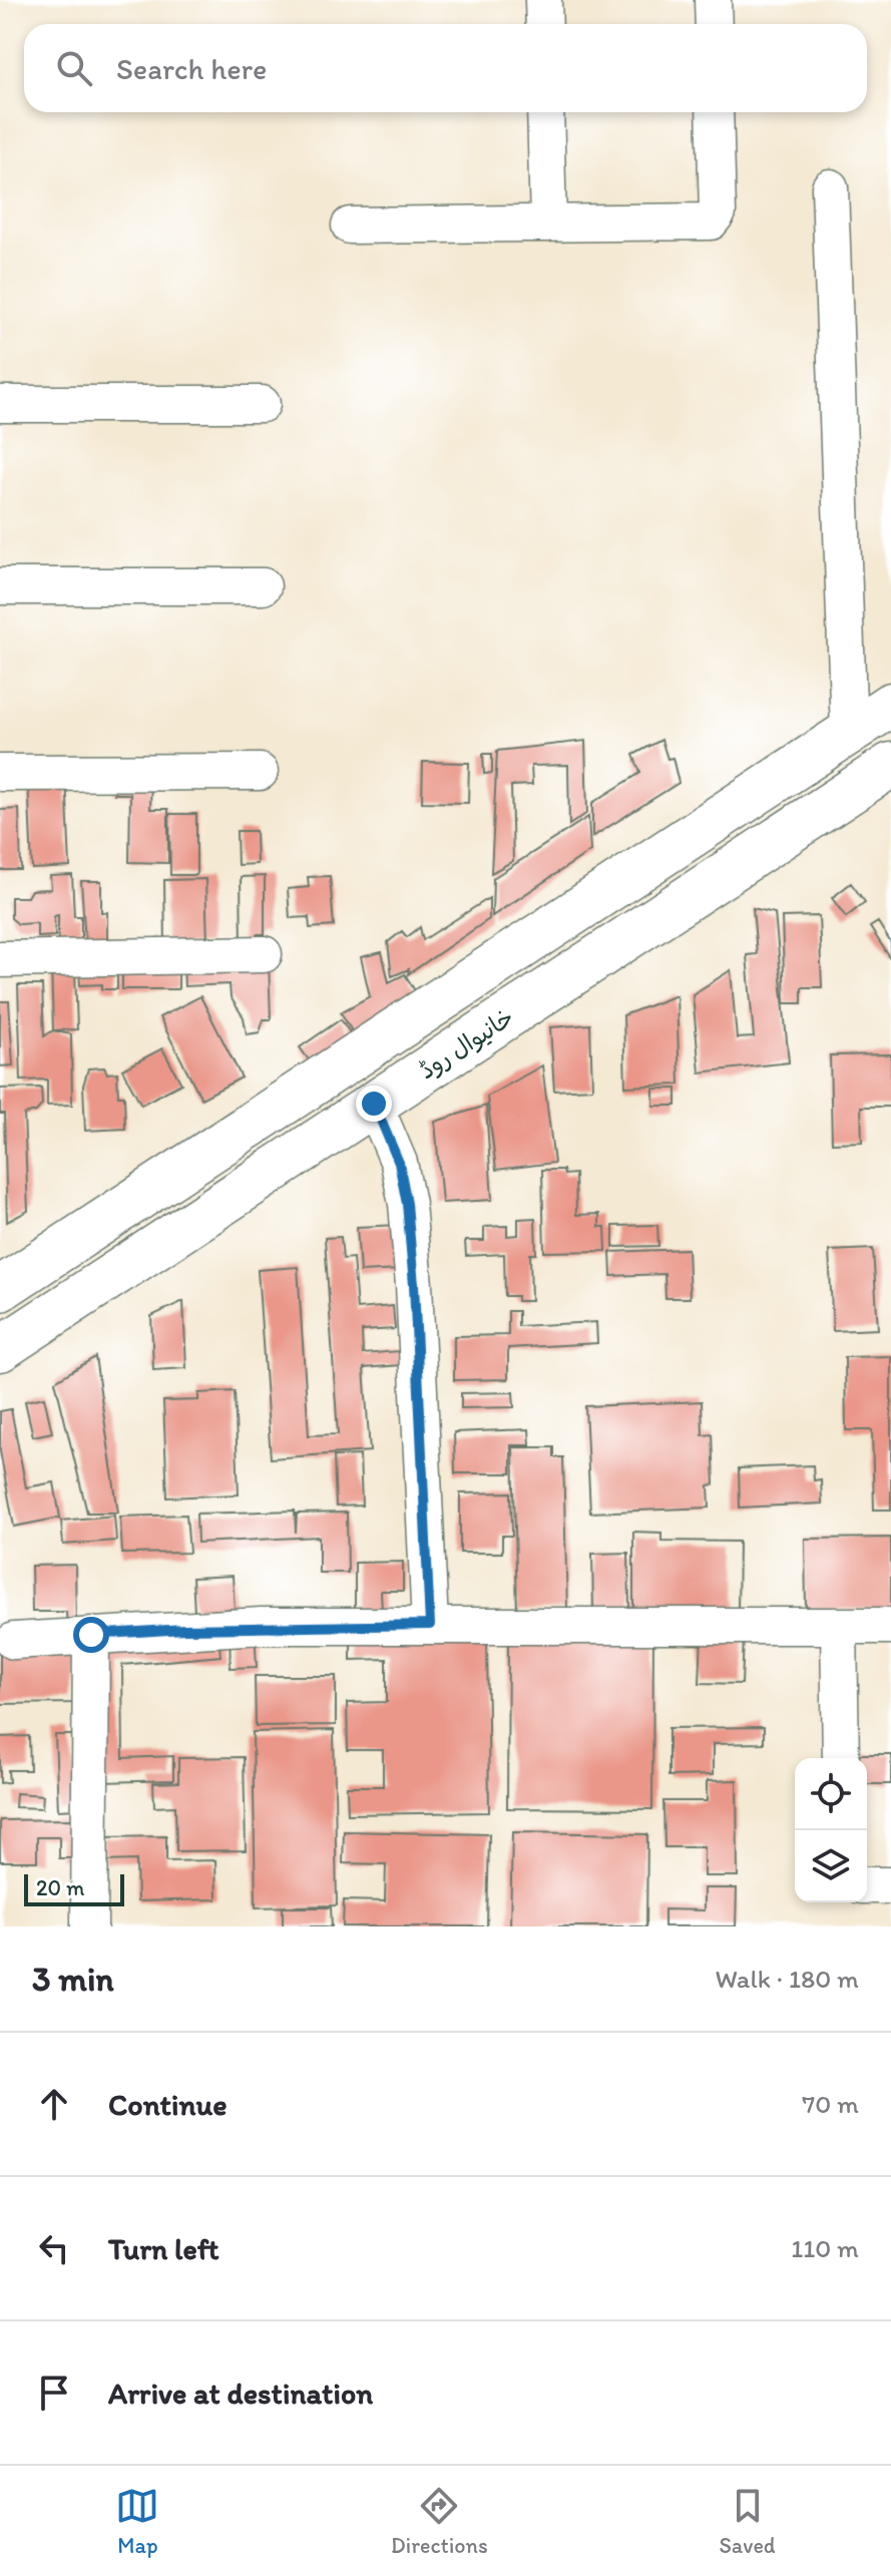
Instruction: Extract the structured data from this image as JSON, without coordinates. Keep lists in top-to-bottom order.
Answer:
{
  "streets": {
    "main road": ["خانیوال روڈ"]
  },
  "scale_bar": "20 m",
  "page": {
    "search": "Search here",
    "scale": "20 m",
    "heading": ["3 min", "Walk · 180 m"],
    "list": [
      ["Continue", "70 m"],
      ["Turn left", "110 m"],
      "Arrive at destination"
    ],
    "nav": ["Map", "Directions", "Saved"]
  }
}
